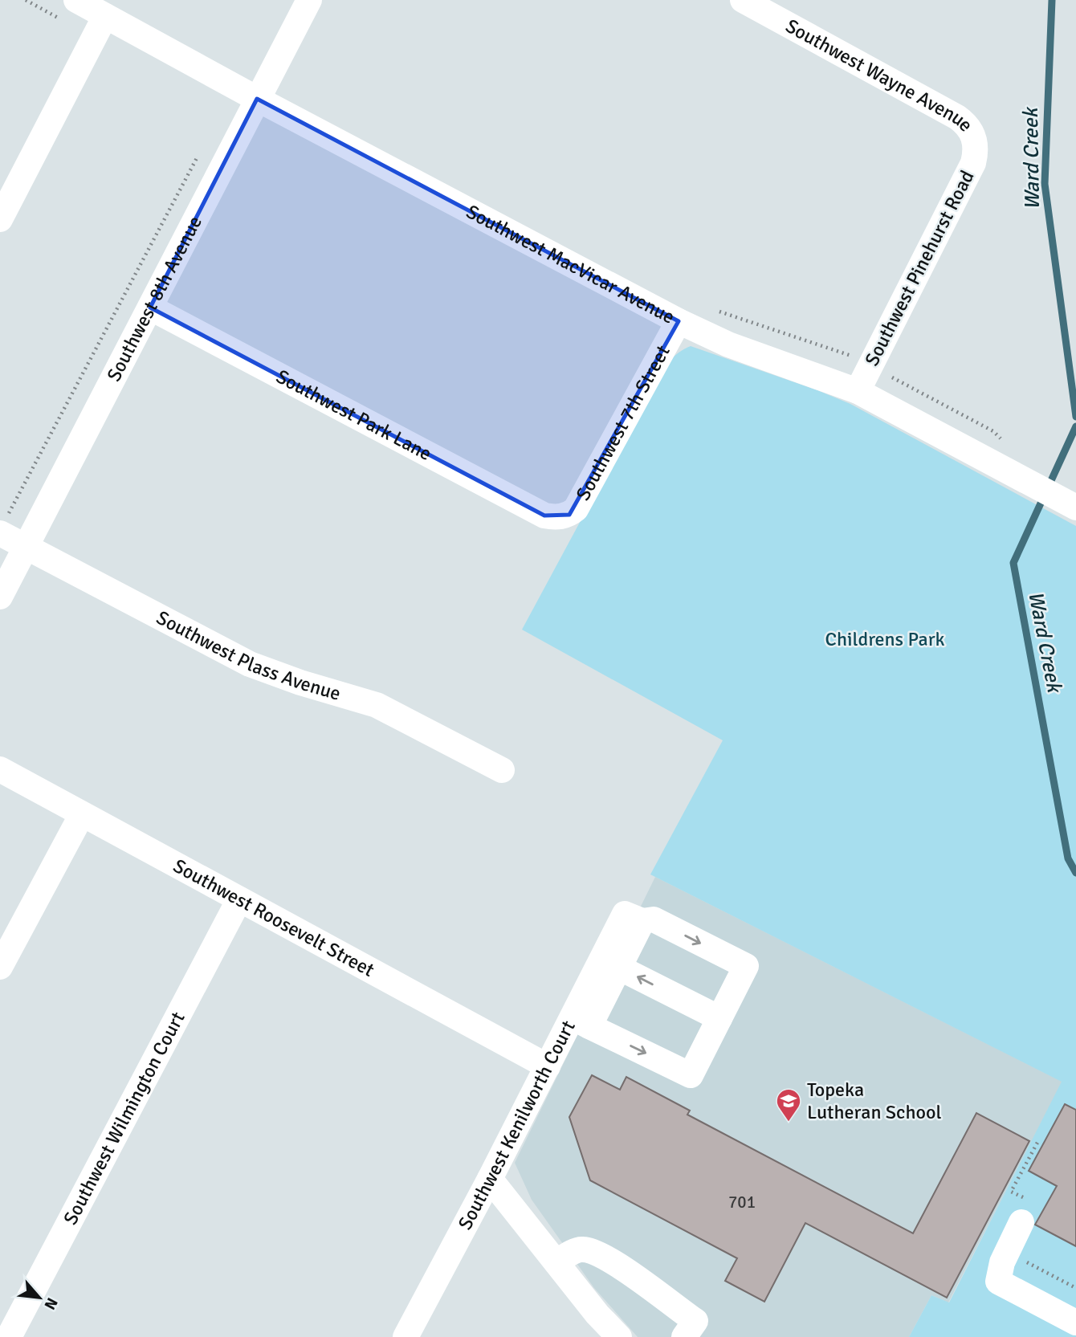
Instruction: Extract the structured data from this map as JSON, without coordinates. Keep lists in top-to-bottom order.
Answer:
{
  "streets": {
    "street": [
      "Southwest Wayne Avenue",
      "Southwest MacVicar Avenue",
      "Southwest Pinehurst Road",
      "Southwest 8th Avenue",
      "Southwest Park Lane",
      "Southwest 7th Street",
      "Southwest Plass Avenue",
      "Southwest Roosevelt Street",
      "Southwest Wilmington Court",
      "Southwest Kenilworth Court"
    ]
  },
  "crossings": [
    ["Southwest Wayne Avenue", "Southwest Pinehurst Road"],
    ["Southwest MacVicar Avenue", "Southwest Pinehurst Road"],
    ["Southwest MacVicar Avenue", "Southwest 8th Avenue"],
    ["Southwest MacVicar Avenue", "Southwest 7th Street"],
    ["Southwest 8th Avenue", "Southwest Park Lane"],
    ["Southwest 8th Avenue", "Southwest Plass Avenue"],
    ["Southwest Park Lane", "Southwest 7th Street"],
    ["Southwest Roosevelt Street", "Southwest Wilmington Court"],
    ["Southwest Roosevelt Street", "Southwest Kenilworth Court"]
  ],
  "water": ["Ward Creek"],
  "parks": ["Childrens Park"],
  "places": {
    "school or university": ["Topeka Lutheran School"]
  },
  "house_numbers": ["701"],
  "north": "bottom right"
}
